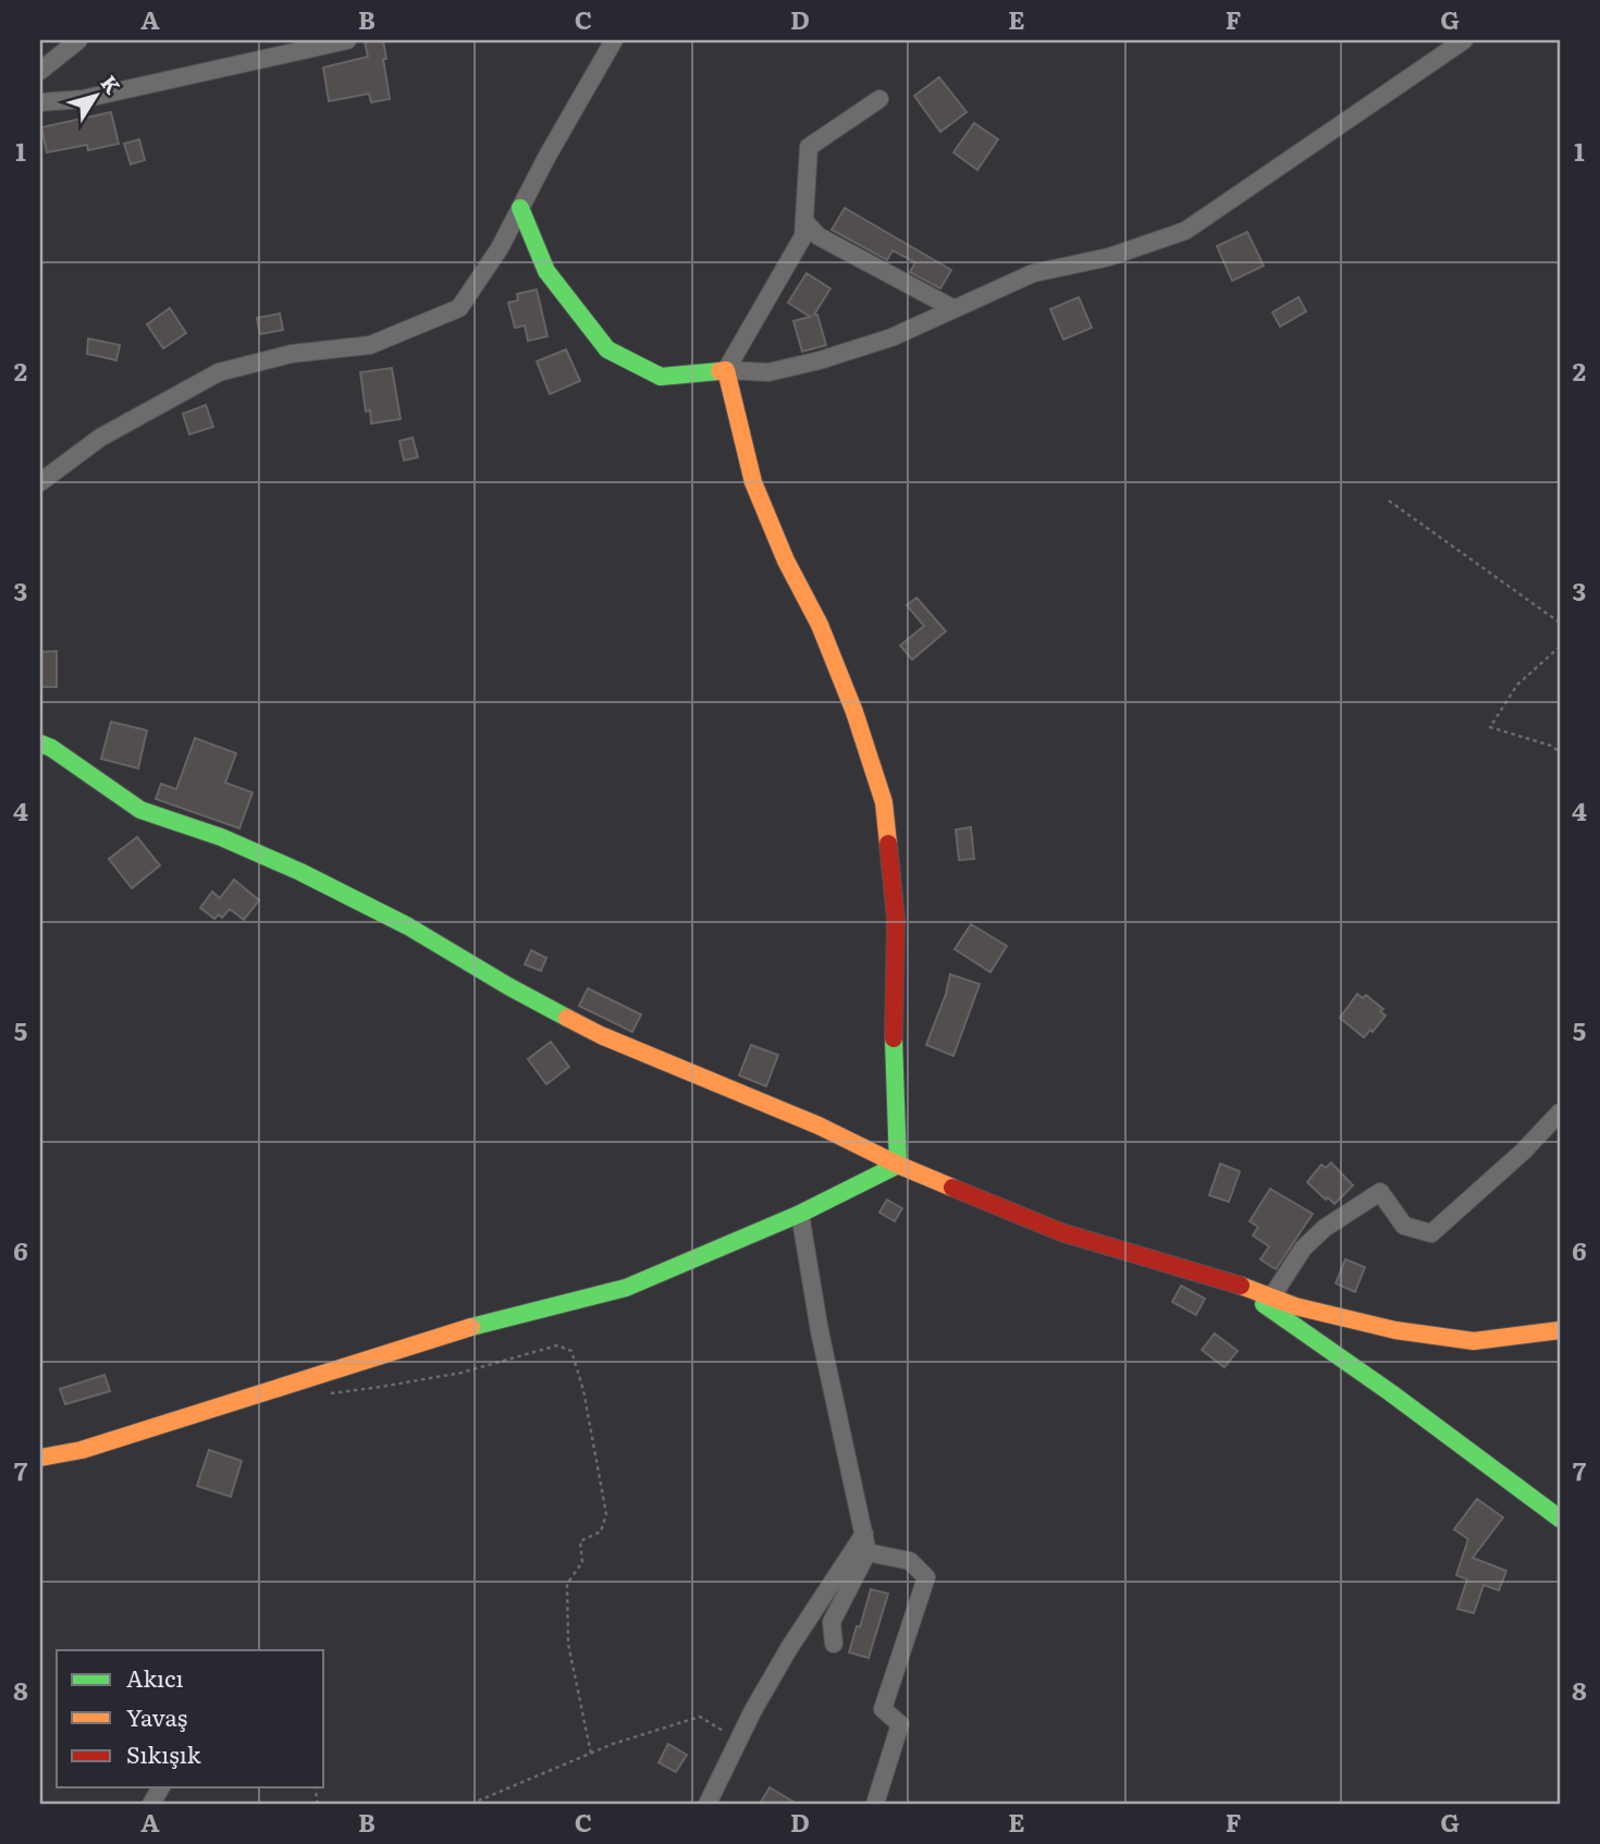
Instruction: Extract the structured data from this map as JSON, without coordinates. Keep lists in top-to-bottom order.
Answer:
{
  "legend": ["Akıcı", "Yavaş", "Sıkışık"],
  "north": "top right",
  "grid": {
    "columns": [
      "A",
      "B",
      "C",
      "D",
      "E",
      "F",
      "G"
    ],
    "rows": [
      "1",
      "2",
      "3",
      "4",
      "5",
      "6",
      "7",
      "8"
    ]
  }
}
